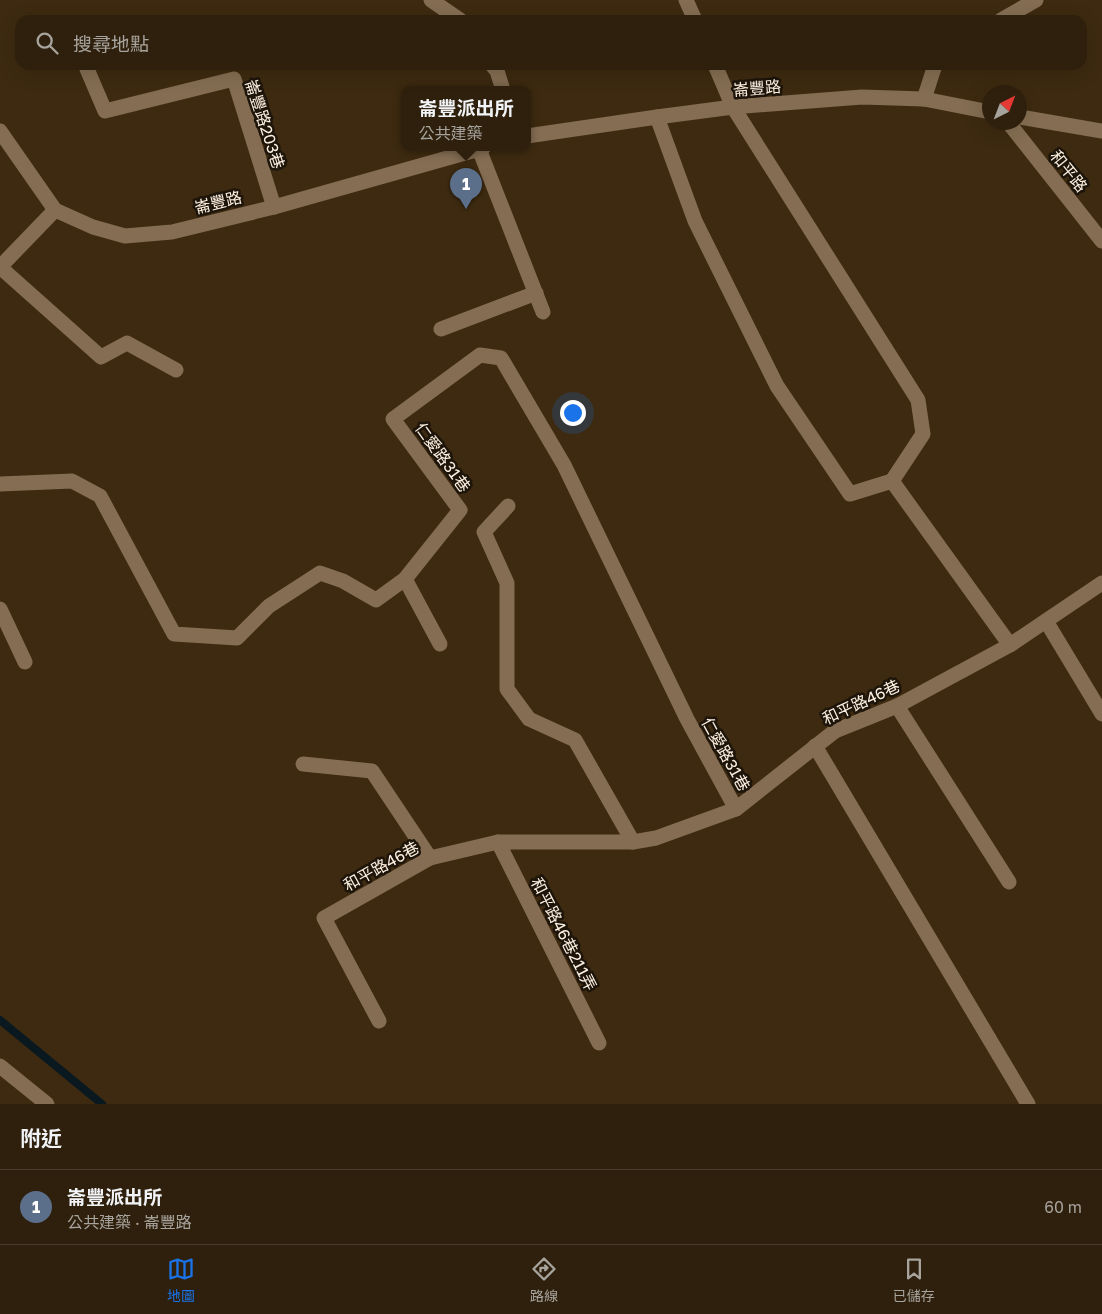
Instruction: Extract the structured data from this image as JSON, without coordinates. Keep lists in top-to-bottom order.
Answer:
{
  "streets": {
    "street": [
      "崙豐路",
      "崙豐路203巷",
      "和平路",
      "仁愛路31巷",
      "和平路46巷",
      "和平路46巷211弄"
    ]
  },
  "crossings": [
    ["崙豐路", "崙豐路203巷"],
    ["仁愛路31巷", "和平路46巷"],
    ["和平路46巷", "和平路46巷211弄"]
  ],
  "north": "top right",
  "page": {
    "search": "搜尋地點",
    "popup": ["崙豐派出所", "公共建築"],
    "pins": "1",
    "heading": "附近",
    "list": [
      {
        "mark": "1",
        "name": "崙豐派出所",
        "note": "公共建築 · 崙豐路",
        "value": "60 m"
      }
    ],
    "nav": ["地圖", "路線", "已儲存"]
  }
}
